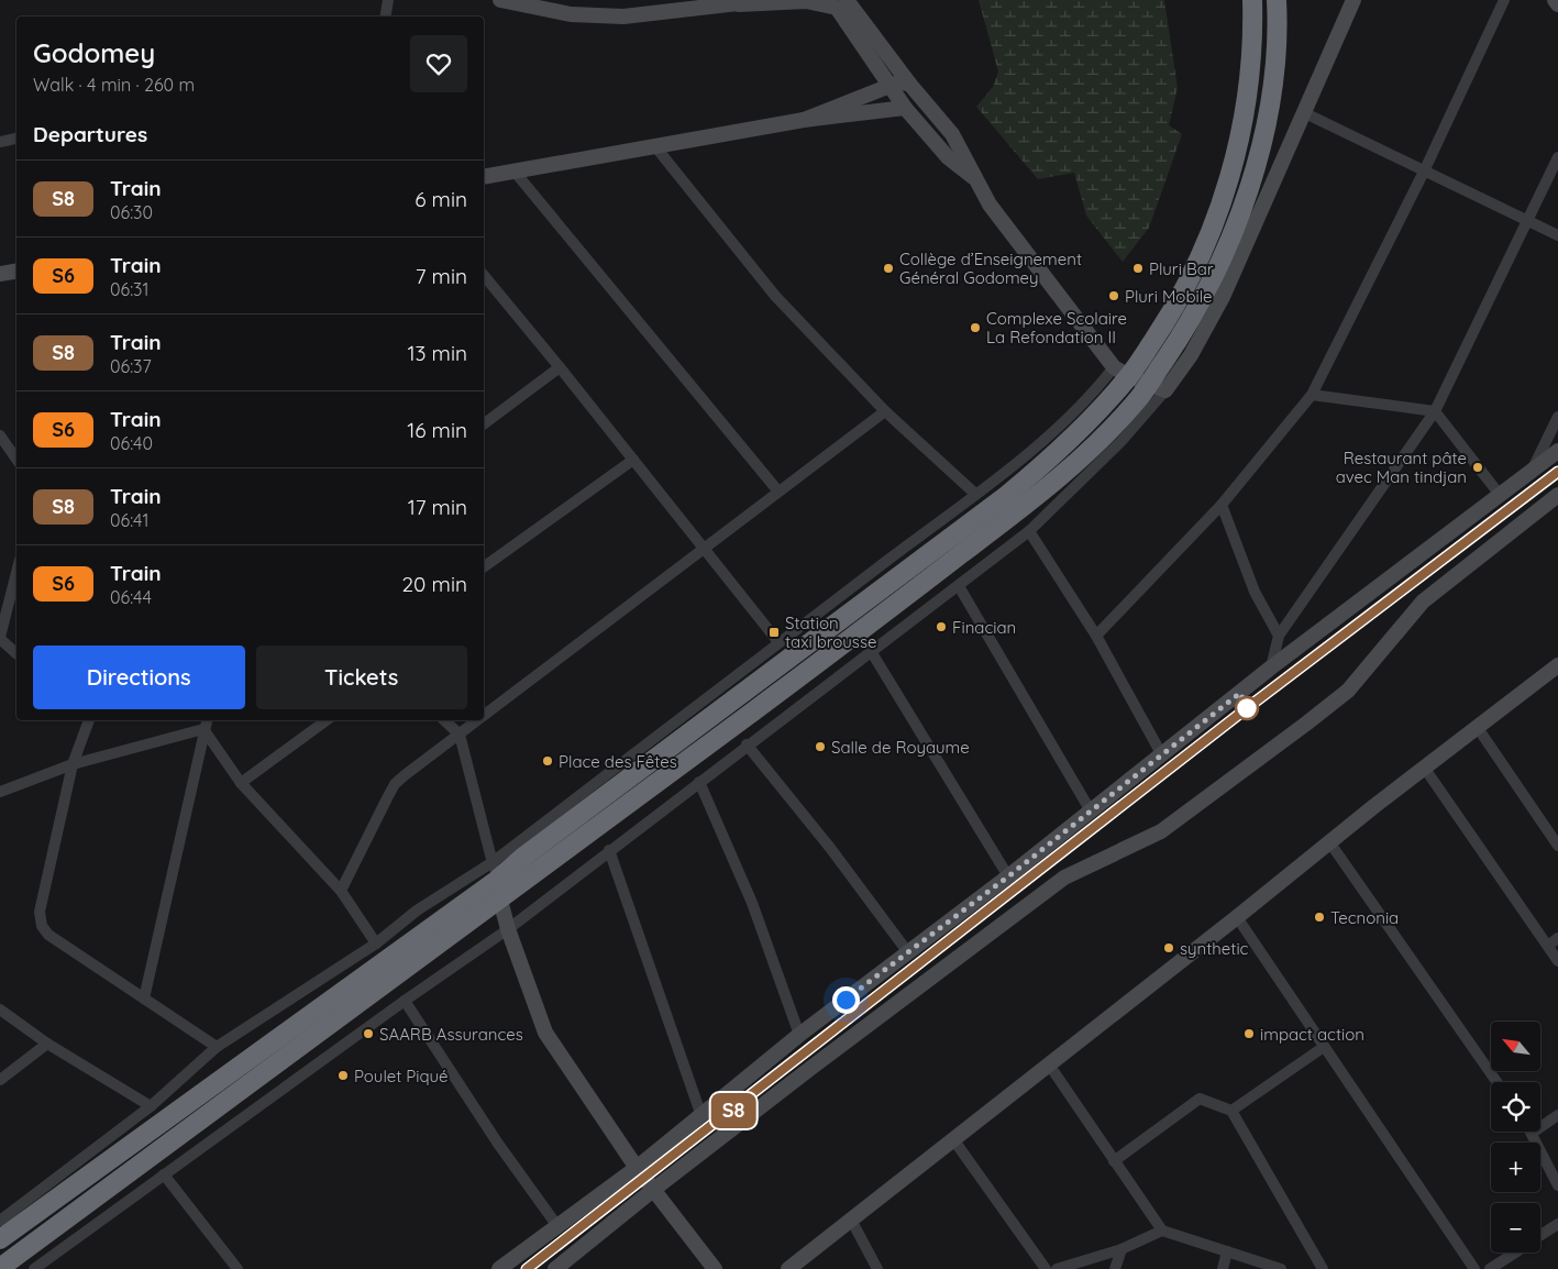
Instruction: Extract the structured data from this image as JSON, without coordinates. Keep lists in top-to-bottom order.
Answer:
{
  "places": {
    "other": [
      "Collège d’Enseignement Général Godomey",
      "Pluri Bar",
      "Pluri Mobile",
      "Complexe Scolaire La Refondation II",
      "Restaurant pâte avec Man tindjan",
      "Finacian",
      "Salle de Royaume",
      "Place des Fêtes",
      "Tecnonia",
      "synthetic",
      "SAARB Assurances",
      "impact action",
      "Poulet Piqué"
    ],
    "transit": ["Station taxi brousse"]
  },
  "north": "top left",
  "page": {
    "on_map": "S8",
    "heading": [
      ["Godomey", "Walk · 4 min · 260 m"],
      "Departures"
    ],
    "list": [
      {
        "mark": "S8",
        "name": "Train",
        "note": "06:30",
        "value": "6 min"
      },
      {
        "mark": "S6",
        "name": "Train",
        "note": "06:31",
        "value": "7 min"
      },
      {
        "mark": "S8",
        "name": "Train",
        "note": "06:37",
        "value": "13 min"
      },
      {
        "mark": "S6",
        "name": "Train",
        "note": "06:40",
        "value": "16 min"
      },
      {
        "mark": "S8",
        "name": "Train",
        "note": "06:41",
        "value": "17 min"
      },
      {
        "mark": "S6",
        "name": "Train",
        "note": "06:44",
        "value": "20 min"
      }
    ],
    "buttons": ["Directions", "Tickets"],
    "map_buttons": ["+", "−"]
  }
}
